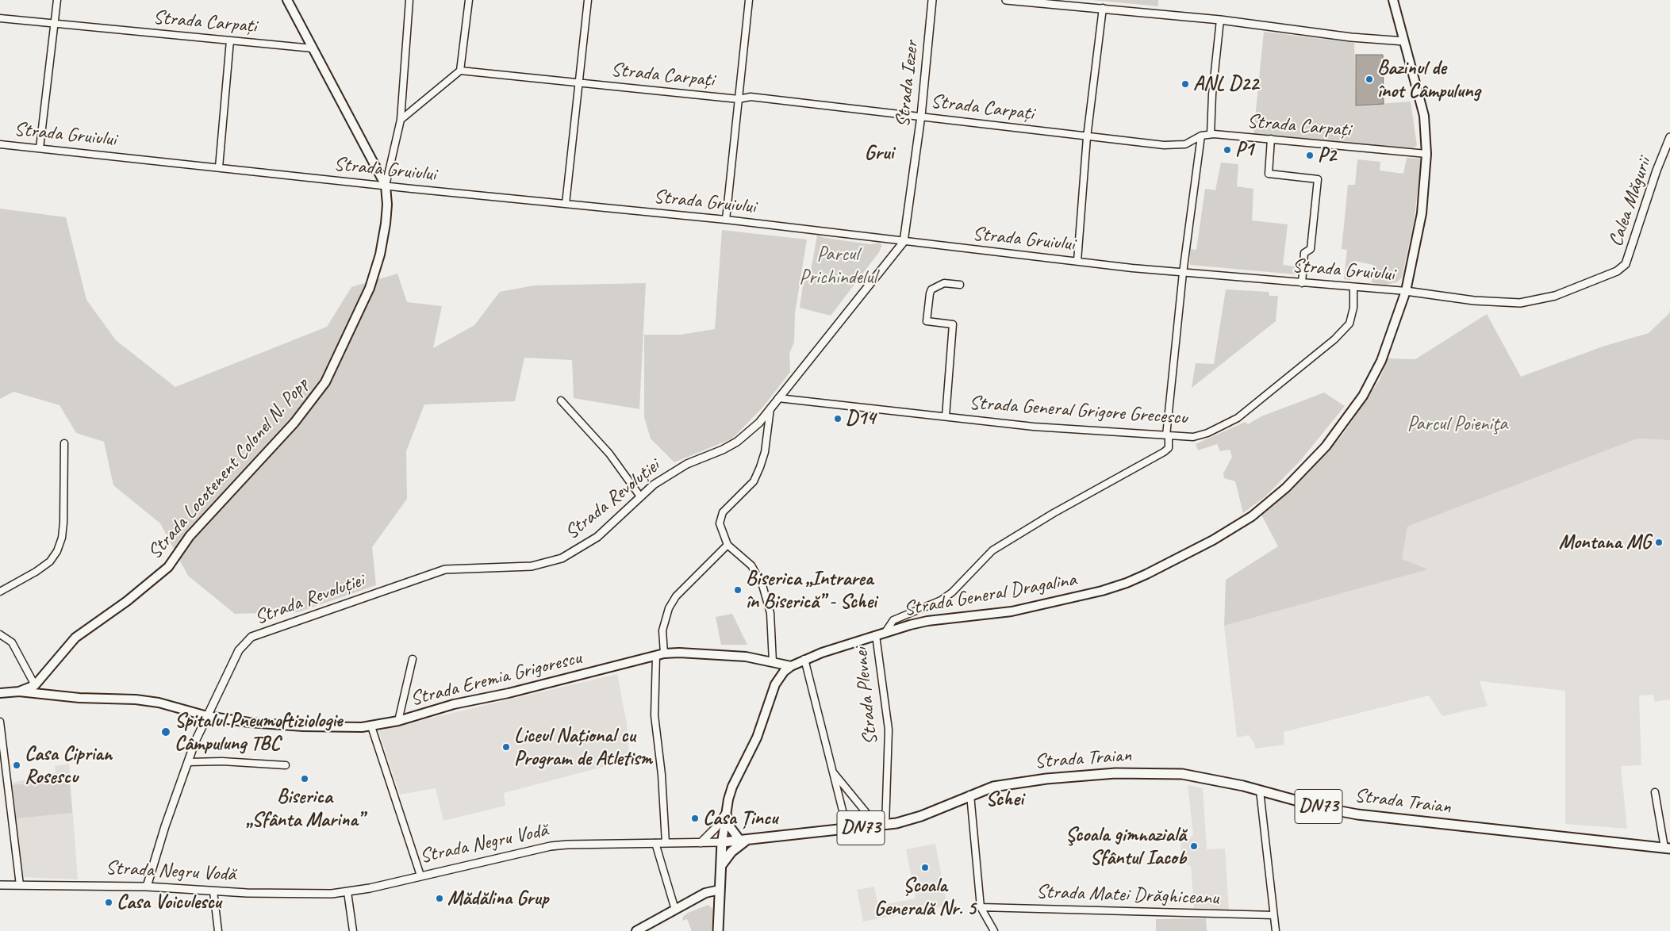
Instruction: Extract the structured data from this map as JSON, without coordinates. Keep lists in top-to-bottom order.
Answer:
{
  "streets": {
    "main road": [
      "Strada Locotenent Colonel N. Popp",
      "Strada General Dragalina",
      "Strada Eremia Grigorescu",
      "Strada Traian",
      "DN73",
      "Strada Negru Vodă"
    ],
    "street": [
      "Strada Carpați",
      "Strada Iezer",
      "Strada Gruiului",
      "Calea Măgurii",
      "Strada General Grigore Grecescu",
      "Strada Revoluției",
      "Strada Plevnei",
      "Strada Matei Drăghiceanu"
    ]
  },
  "crossings": [
    ["Strada Carpați", "Strada Iezer"],
    ["Strada Carpați", "Strada Locotenent Colonel N. Popp"],
    ["Strada Carpați", "Strada General Dragalina"],
    ["Strada Iezer", "Strada Gruiului"],
    ["Strada Iezer", "Strada Revoluției"],
    ["Strada Gruiului", "Calea Măgurii"],
    ["Strada Gruiului", "Strada General Grigore Grecescu"],
    ["Strada Gruiului", "Strada Locotenent Colonel N. Popp"],
    ["Strada Gruiului", "Strada Revoluției"],
    ["Strada Gruiului", "Strada General Dragalina"],
    ["Calea Măgurii", "Strada General Dragalina"],
    ["Strada General Grigore Grecescu", "Strada Revoluției"],
    ["Strada Locotenent Colonel N. Popp", "Strada Eremia Grigorescu"],
    ["Strada Revoluției", "Strada Eremia Grigorescu"],
    ["Strada Revoluției", "Strada Negru Vodă"],
    ["Strada General Dragalina", "Strada Eremia Grigorescu"],
    ["Strada General Dragalina", "Strada Plevnei"],
    ["Strada General Dragalina", "Strada Negru Vodă"],
    ["Strada Plevnei", "Strada Negru Vodă"],
    ["Strada Traian", "Strada Negru Vodă"]
  ],
  "districts": ["Grui", "Schei"],
  "parks": ["Parcul Prichindelul", "Parcul Poieniţa"],
  "places": [
    "Bazinul de înot Câmpulung",
    "ANL D22",
    "P1",
    "P2",
    "D14",
    "Montana MG",
    "Biserica „Intrarea în Biserică” - Schei",
    "Spitalul Pneumoftiziologie Câmpulung TBC",
    "Liceul Național cu Program de Atletism",
    "Casa Ciprian Rosescu",
    "Biserica „Sfânta Marina”",
    "Casa Țincu",
    "Şcoala gimnazială Sfântul Iacob",
    "Școala Generală Nr. 5",
    "Mădălina Grup",
    "Casa Voiculescu"
  ]
}
